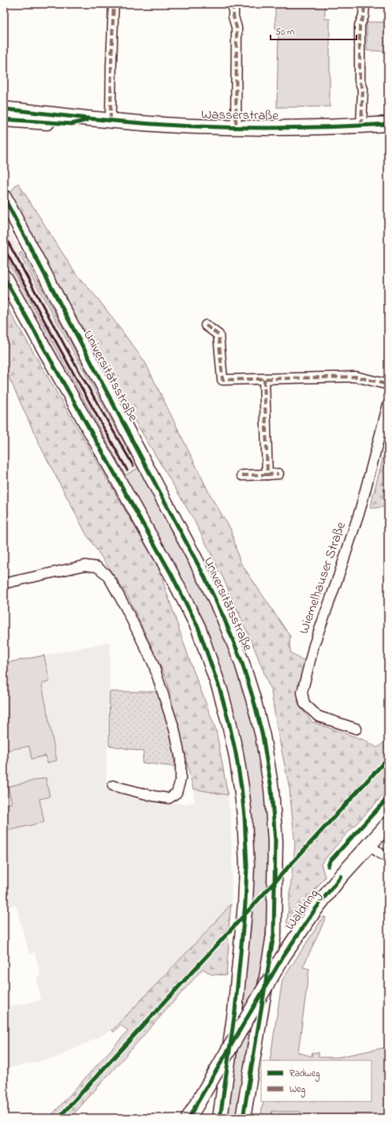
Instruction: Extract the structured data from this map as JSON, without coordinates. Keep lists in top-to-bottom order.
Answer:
{
  "streets": {
    "main road": ["Wasserstraße", "Universitätsstraße", "Waldring"],
    "street": ["Wiemelhauser Straße"]
  },
  "legend": ["Radweg", "Weg"],
  "scale_bar": "50 m"
}
